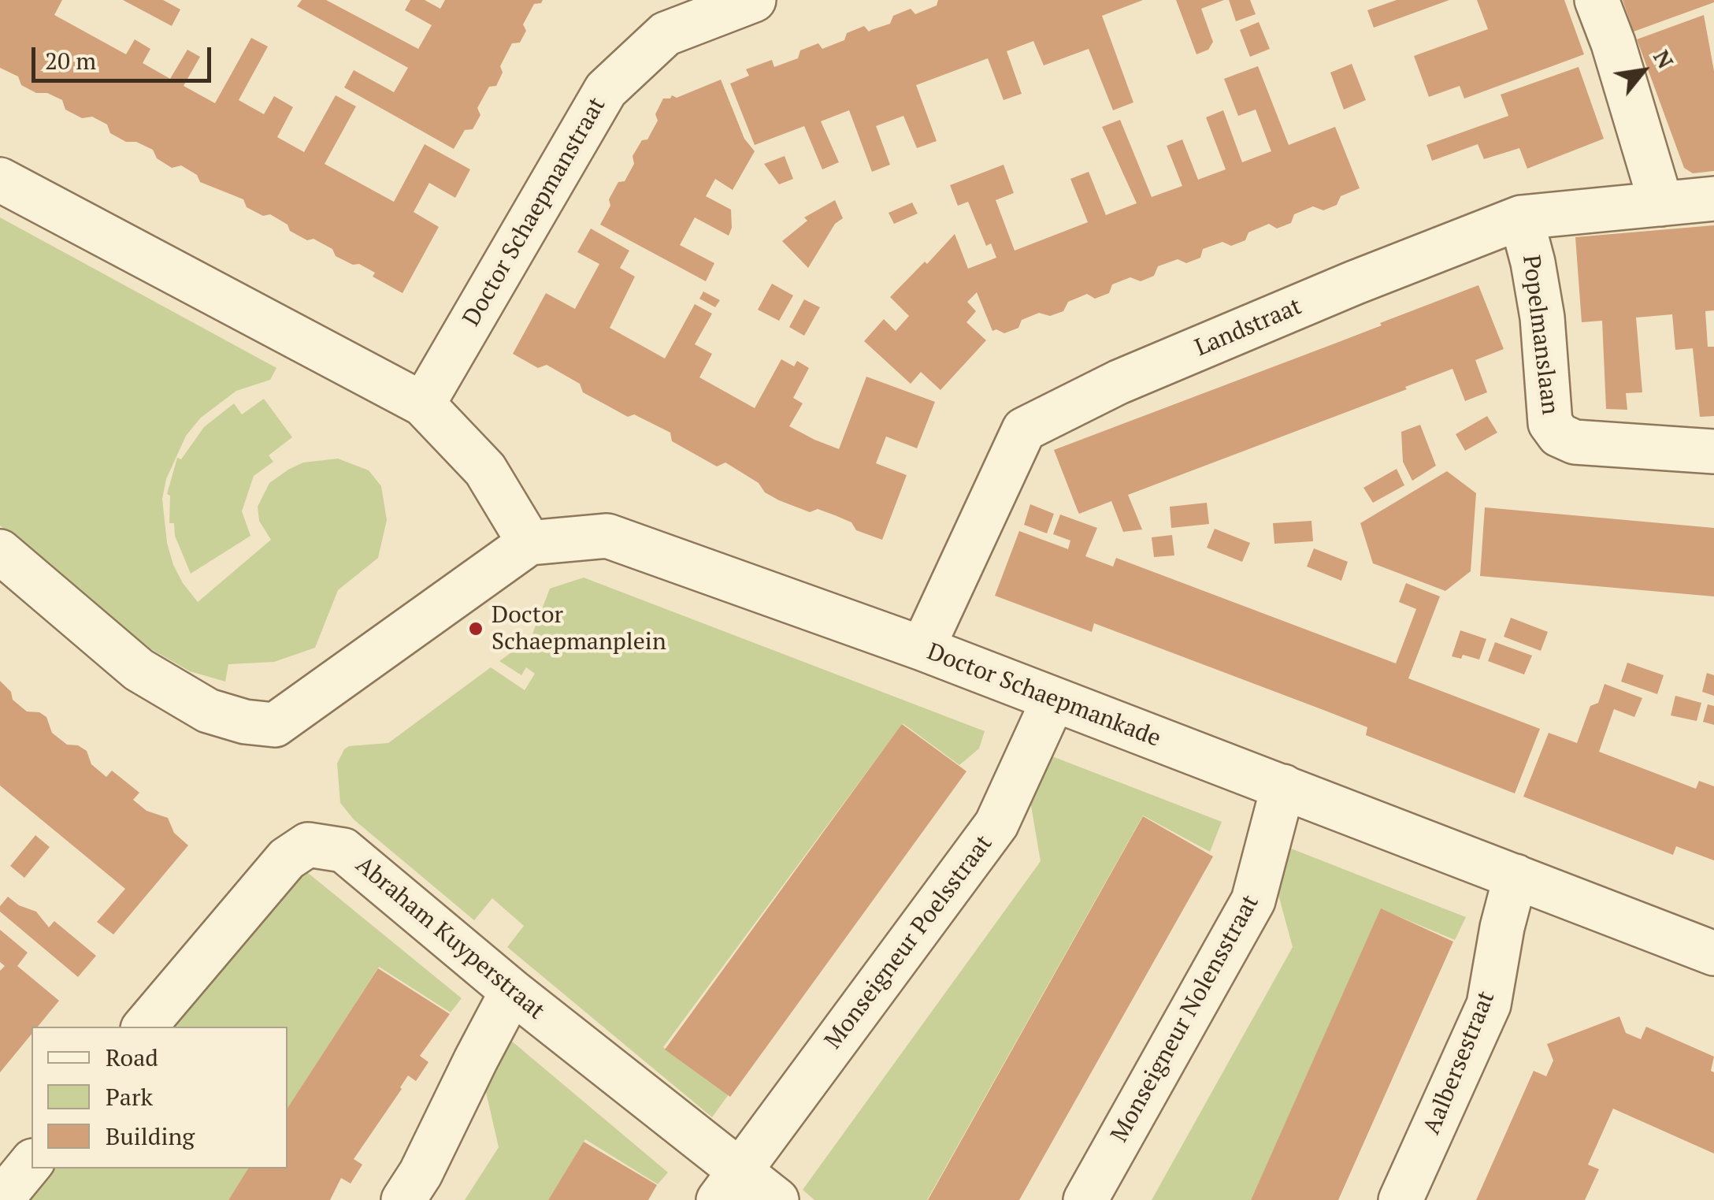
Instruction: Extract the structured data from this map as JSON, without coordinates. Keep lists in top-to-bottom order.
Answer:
{
  "streets": {
    "street": [
      "Doctor Schaepmanstraat",
      "Landstraat",
      "Popelmanslaan",
      "Doctor Schaepmankade",
      "Abraham Kuyperstraat",
      "Monseigneur Poelsstraat",
      "Monseigneur Nolensstraat",
      "Aalbersestraat"
    ]
  },
  "crossings": [
    ["Landstraat", "Popelmanslaan"],
    ["Landstraat", "Doctor Schaepmankade"],
    ["Doctor Schaepmankade", "Monseigneur Poelsstraat"],
    ["Doctor Schaepmankade", "Monseigneur Nolensstraat"],
    ["Doctor Schaepmankade", "Aalbersestraat"],
    ["Abraham Kuyperstraat", "Monseigneur Poelsstraat"]
  ],
  "places": ["Doctor Schaepmanplein"],
  "legend": ["Road", "Park", "Building"],
  "scale_bar": "20 m",
  "north": "top right"
}
